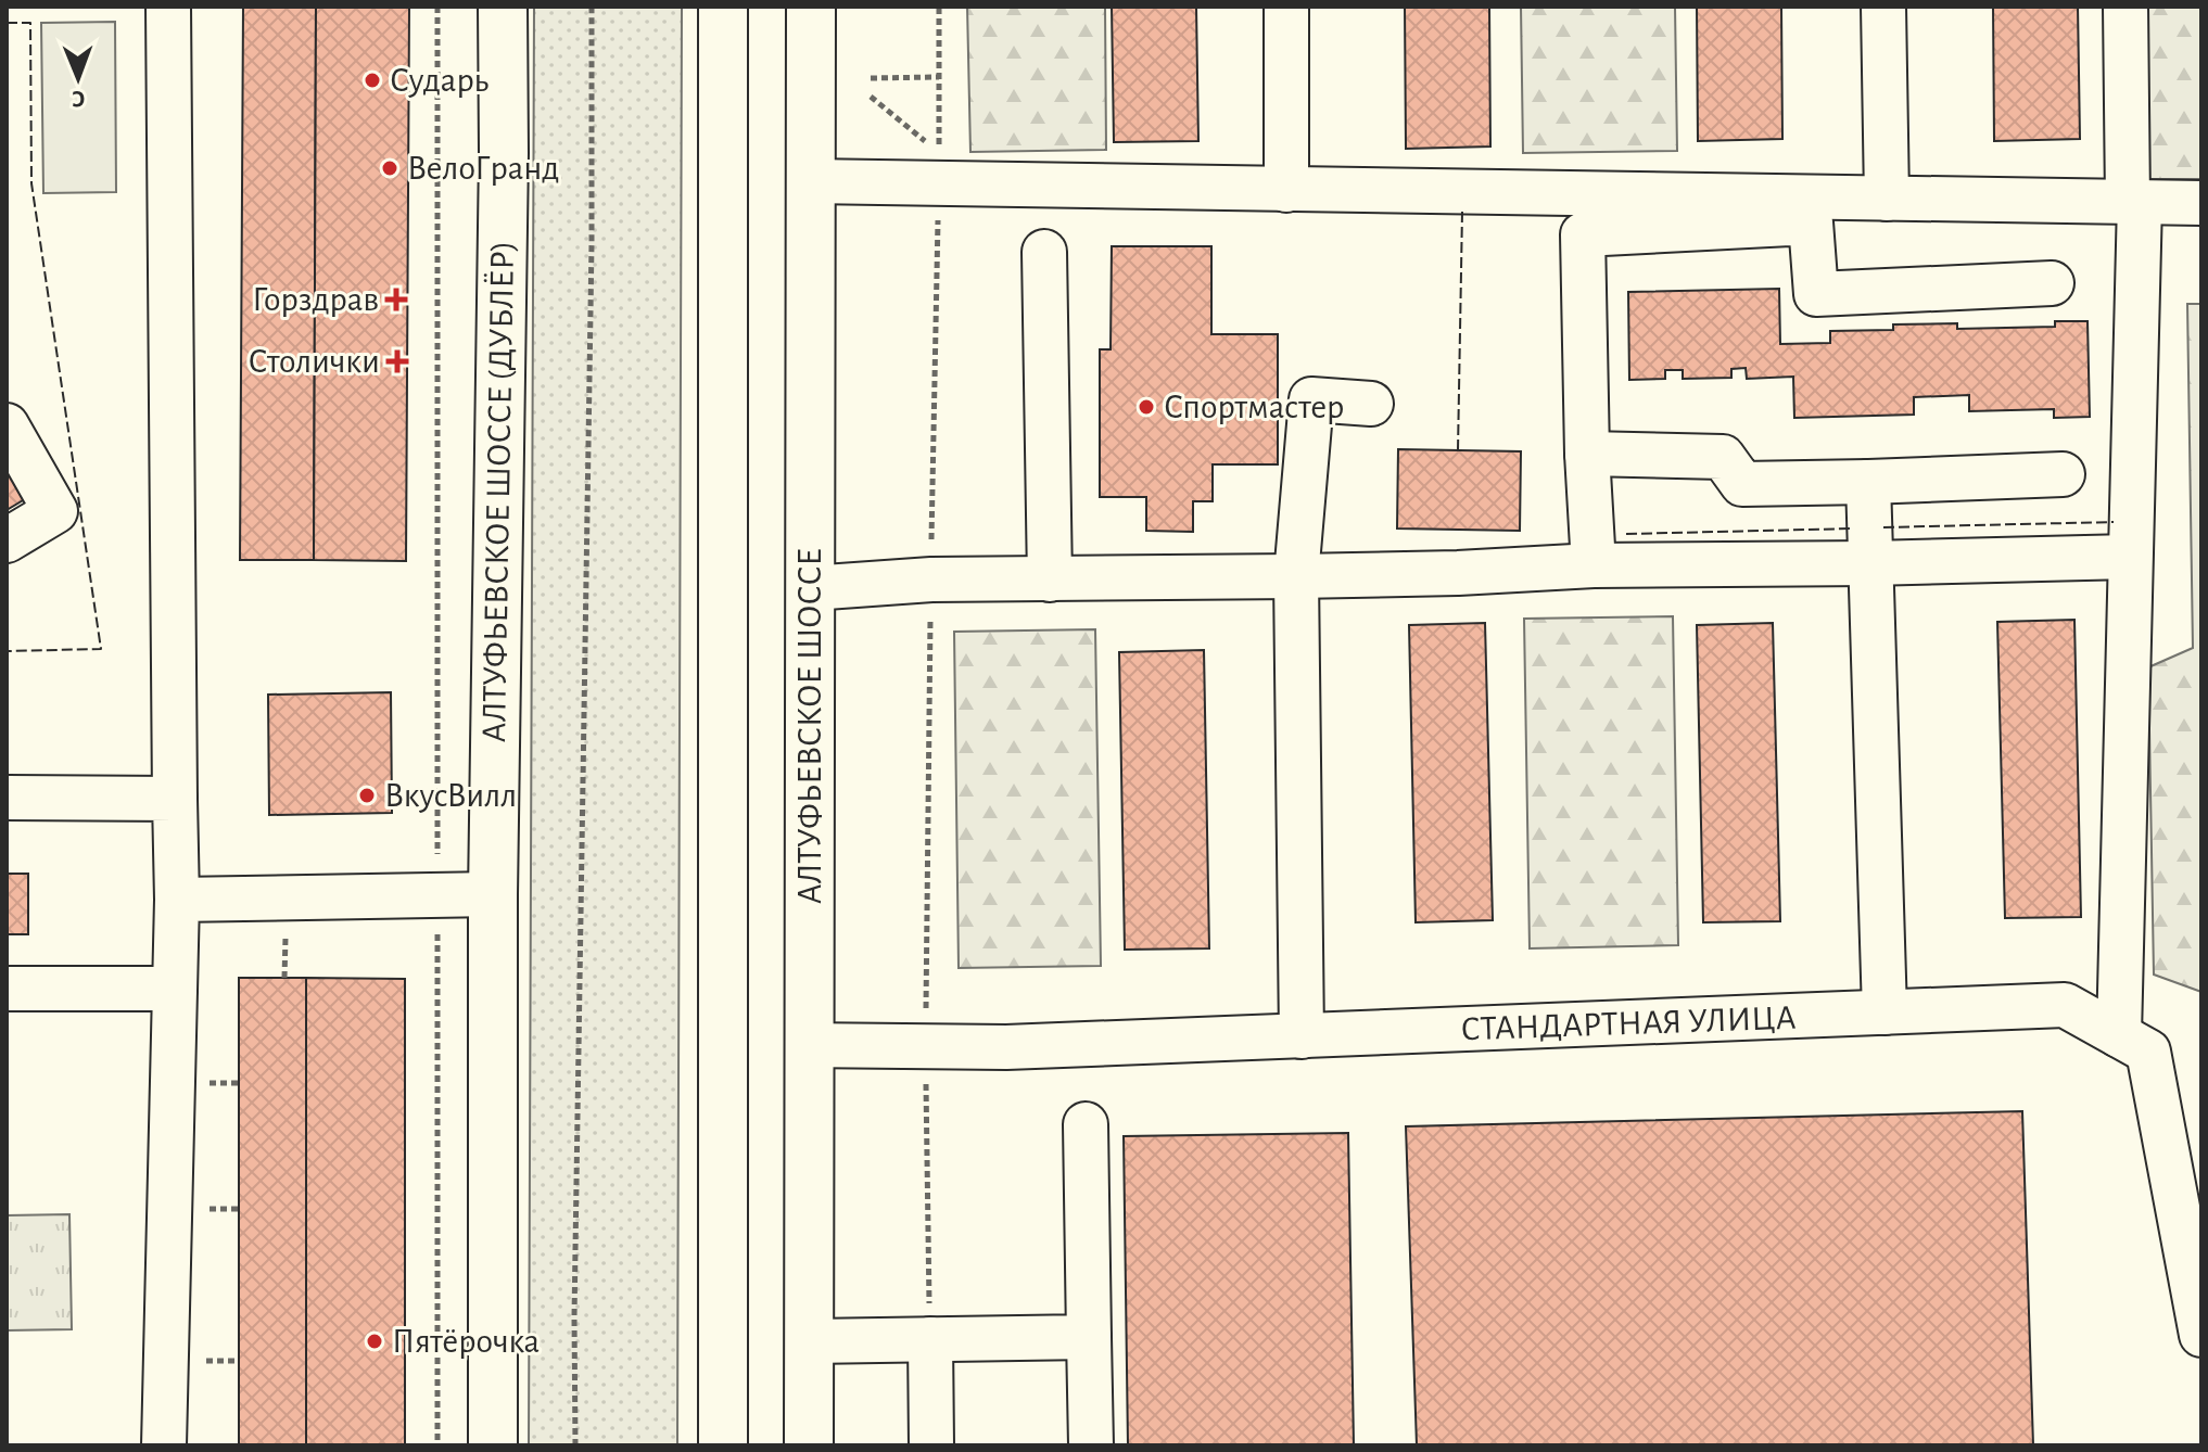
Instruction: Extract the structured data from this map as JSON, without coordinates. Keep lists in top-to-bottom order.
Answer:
{
  "streets": {
    "main road": ["АЛТУФЬЕВСКОЕ ШОССЕ (ДУБЛЁР)", "АЛТУФЬЕВСКОЕ ШОССЕ"],
    "street": ["СТАНДАРТНАЯ УЛИЦА"]
  },
  "crossings": [
    ["АЛТУФЬЕВСКОЕ ШОССЕ", "СТАНДАРТНАЯ УЛИЦА"]
  ],
  "places": {
    "other": [
      "Сударь",
      "ВелоГранд",
      "Спортмастер",
      "ВкусВилл",
      "Пятёрочка"
    ],
    "health": ["Горздрав", "Столички"]
  },
  "north": "bottom"
}
